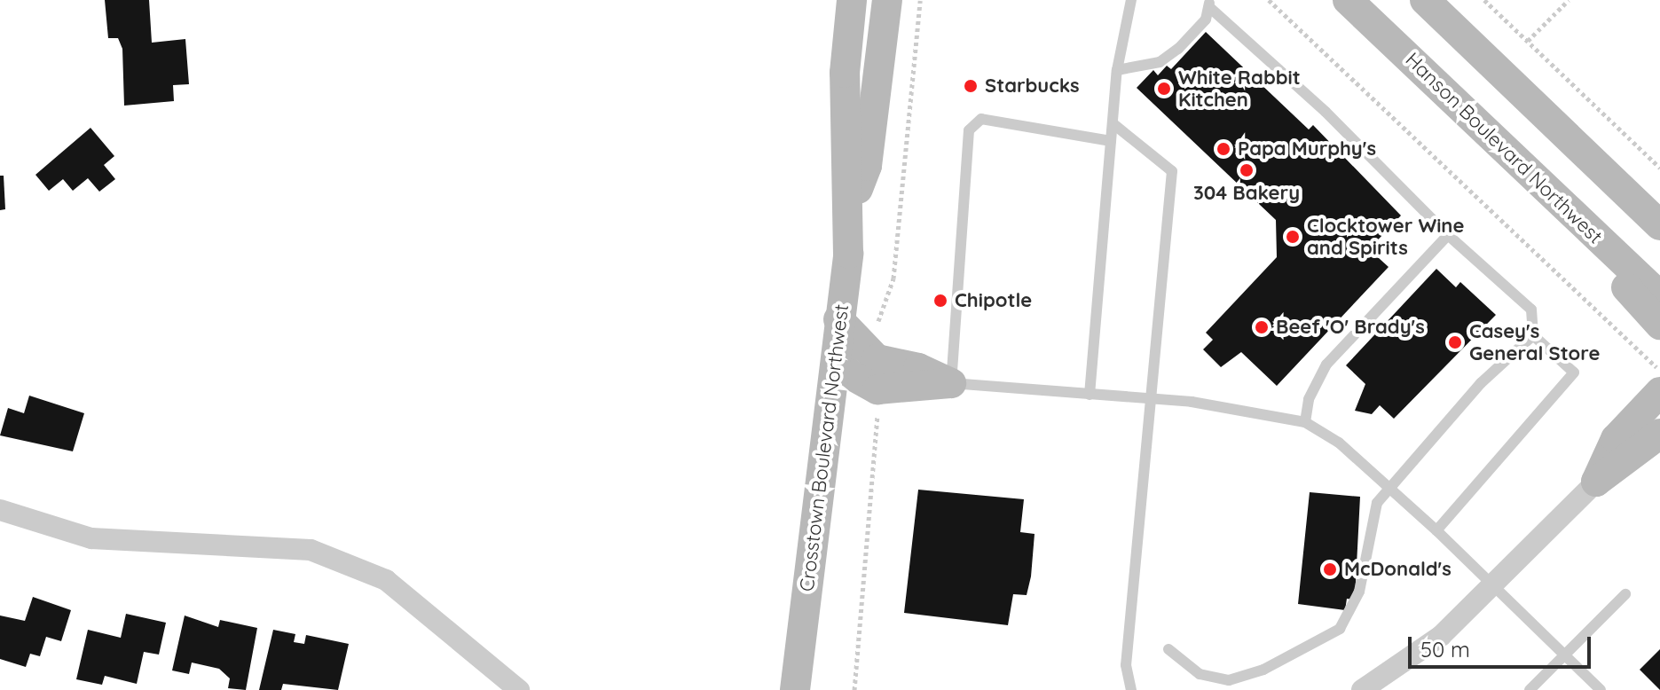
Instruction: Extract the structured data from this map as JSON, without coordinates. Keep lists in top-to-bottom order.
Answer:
{
  "streets": {
    "main road": ["Hanson Boulevard Northwest", "Crosstown Boulevard Northwest"]
  },
  "places": [
    "Starbucks",
    "White Rabbit Kitchen",
    "Papa Murphy's",
    "304 Bakery",
    "Clocktower Wine and Spirits",
    "Chipotle",
    "Beef 'O' Brady's",
    "Casey's General Store",
    "McDonald's"
  ],
  "scale_bar": "50 m"
}
